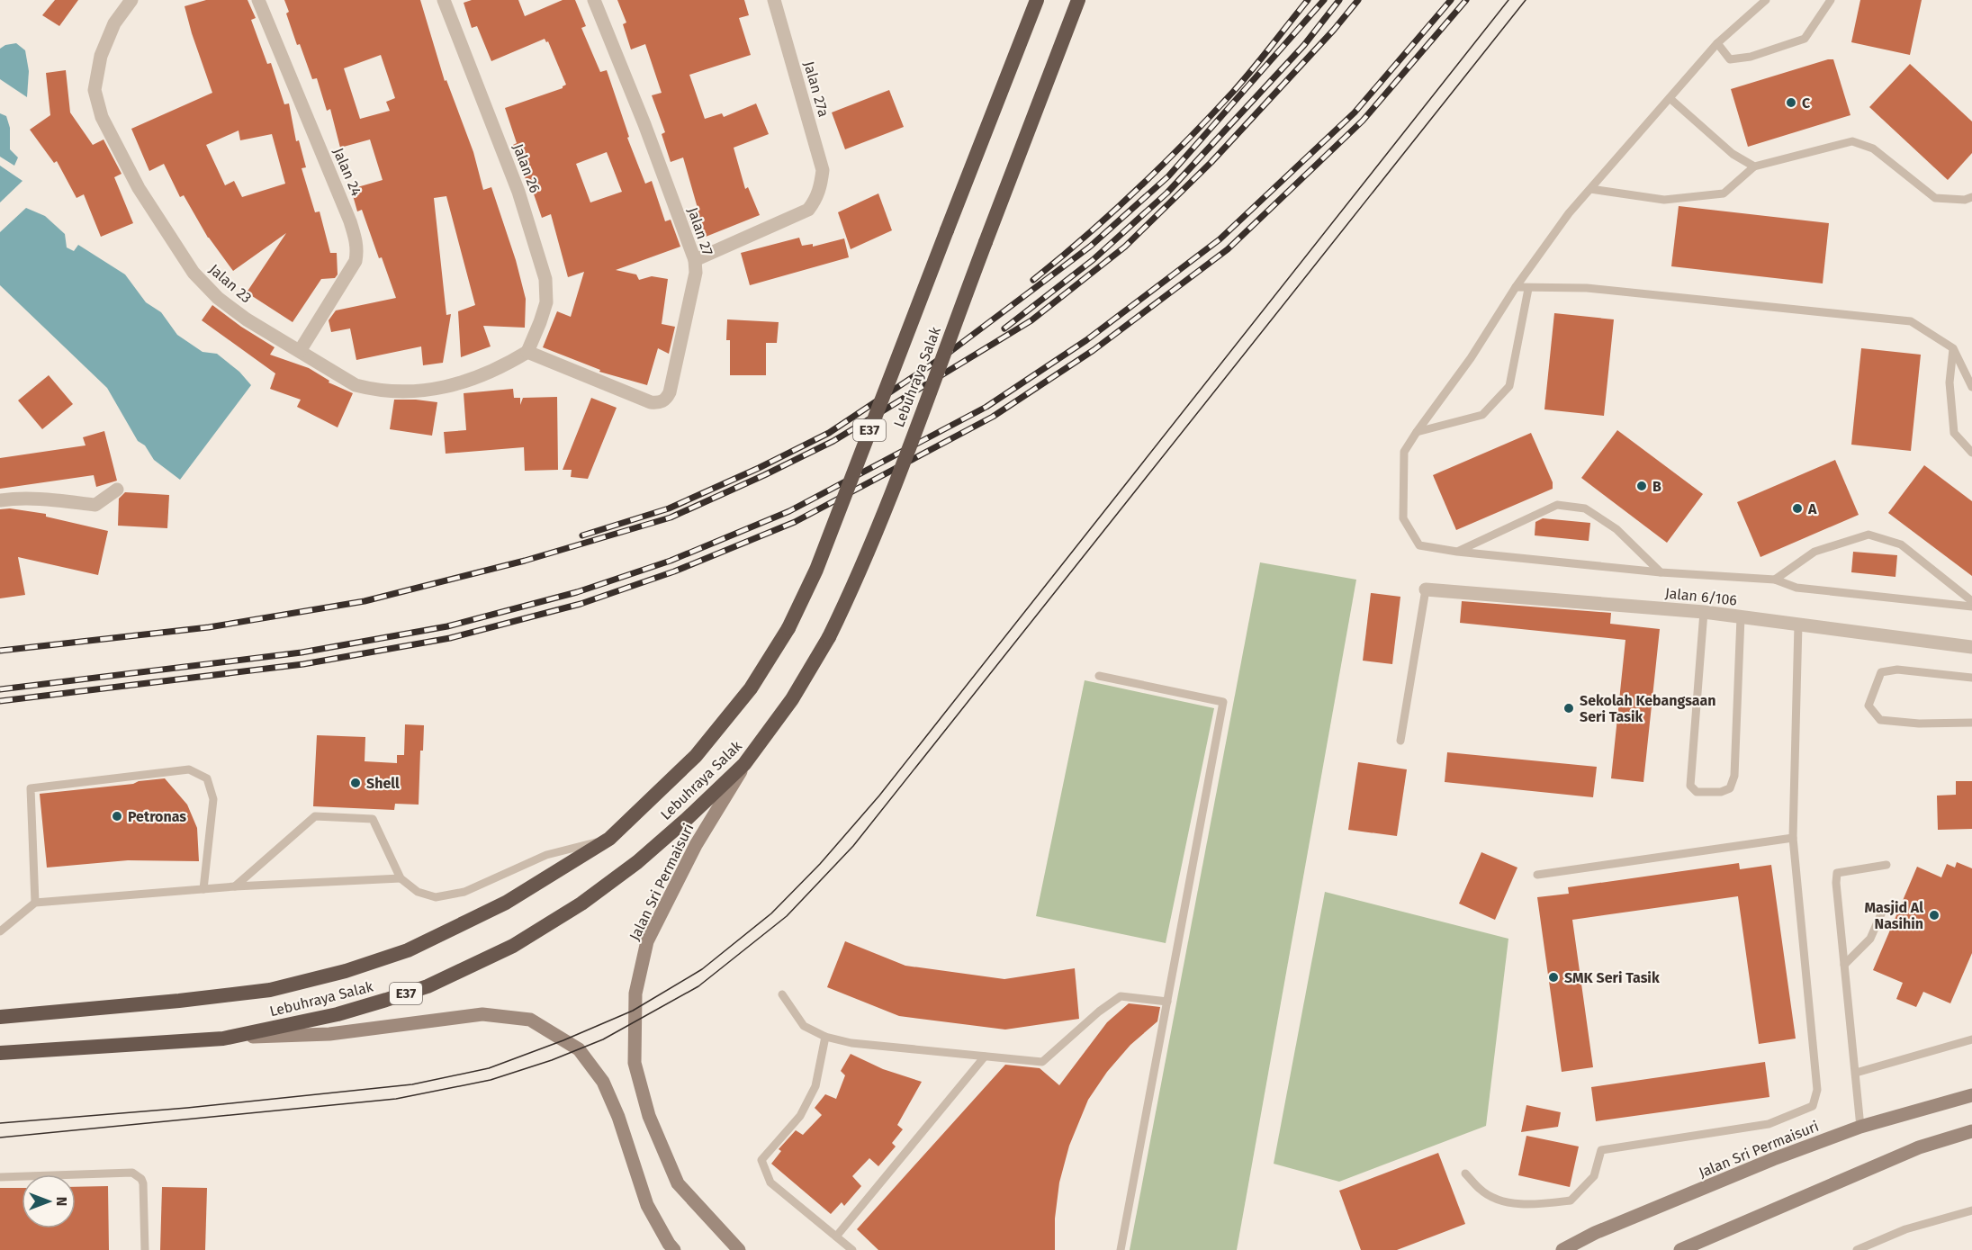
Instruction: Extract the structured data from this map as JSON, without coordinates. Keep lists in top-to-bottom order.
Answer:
{
  "streets": {
    "highway": ["Lebuhraya Salak", "E37"],
    "main road": ["Jalan Sri Permaisuri"],
    "street": [
      "Jalan 27a",
      "Jalan 26",
      "Jalan 24",
      "Jalan 27",
      "Jalan 23",
      "Jalan 6/106"
    ]
  },
  "crossings": [
    ["Jalan 27a", "Jalan 27"],
    ["Jalan 26", "Jalan 27"],
    ["Jalan 26", "Jalan 23"],
    ["Jalan 24", "Jalan 23"],
    ["Jalan 27", "Jalan 23"],
    ["Lebuhraya Salak", "Jalan Sri Permaisuri"]
  ],
  "places": [
    "C",
    "B",
    "A",
    "Sekolah Kebangsaan Seri Tasik",
    "Shell",
    "Petronas",
    "Masjid Al Nasihin",
    "SMK Seri Tasik"
  ],
  "north": "right"
}
